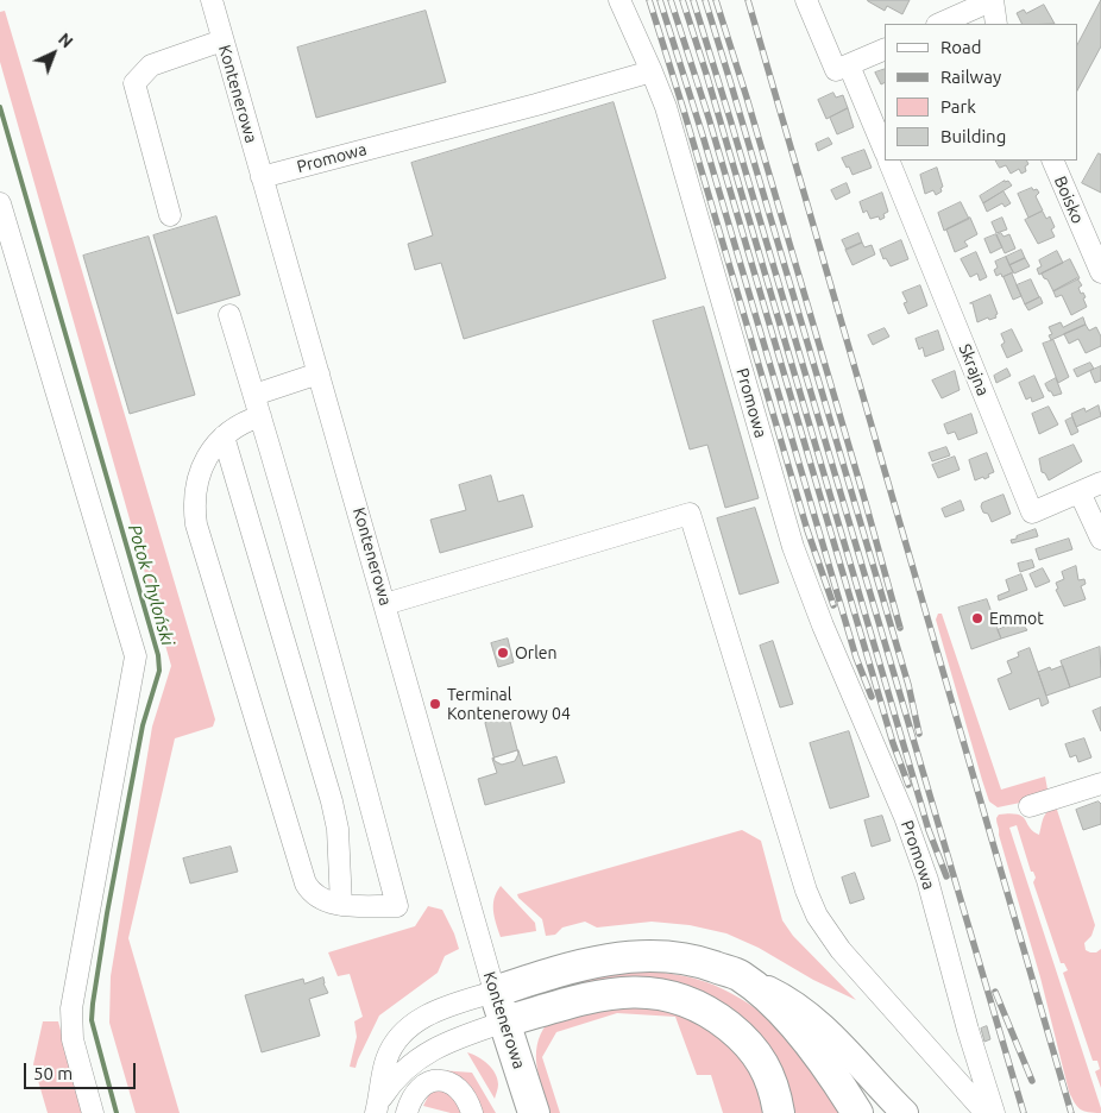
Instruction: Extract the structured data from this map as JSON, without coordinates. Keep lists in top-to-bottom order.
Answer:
{
  "streets": {
    "highway": ["Kontenerowa"],
    "street": ["Promowa", "Boisko", "Skrajna"]
  },
  "crossings": [
    ["Kontenerowa", "Promowa"]
  ],
  "water": ["Potok Chyloński"],
  "places": ["Emmot", "Orlen", "Terminal Kontenerowy 04"],
  "legend": [
    "Road",
    "Railway",
    "Park",
    "Building"
  ],
  "scale_bar": "50 m",
  "north": "top right"
}
